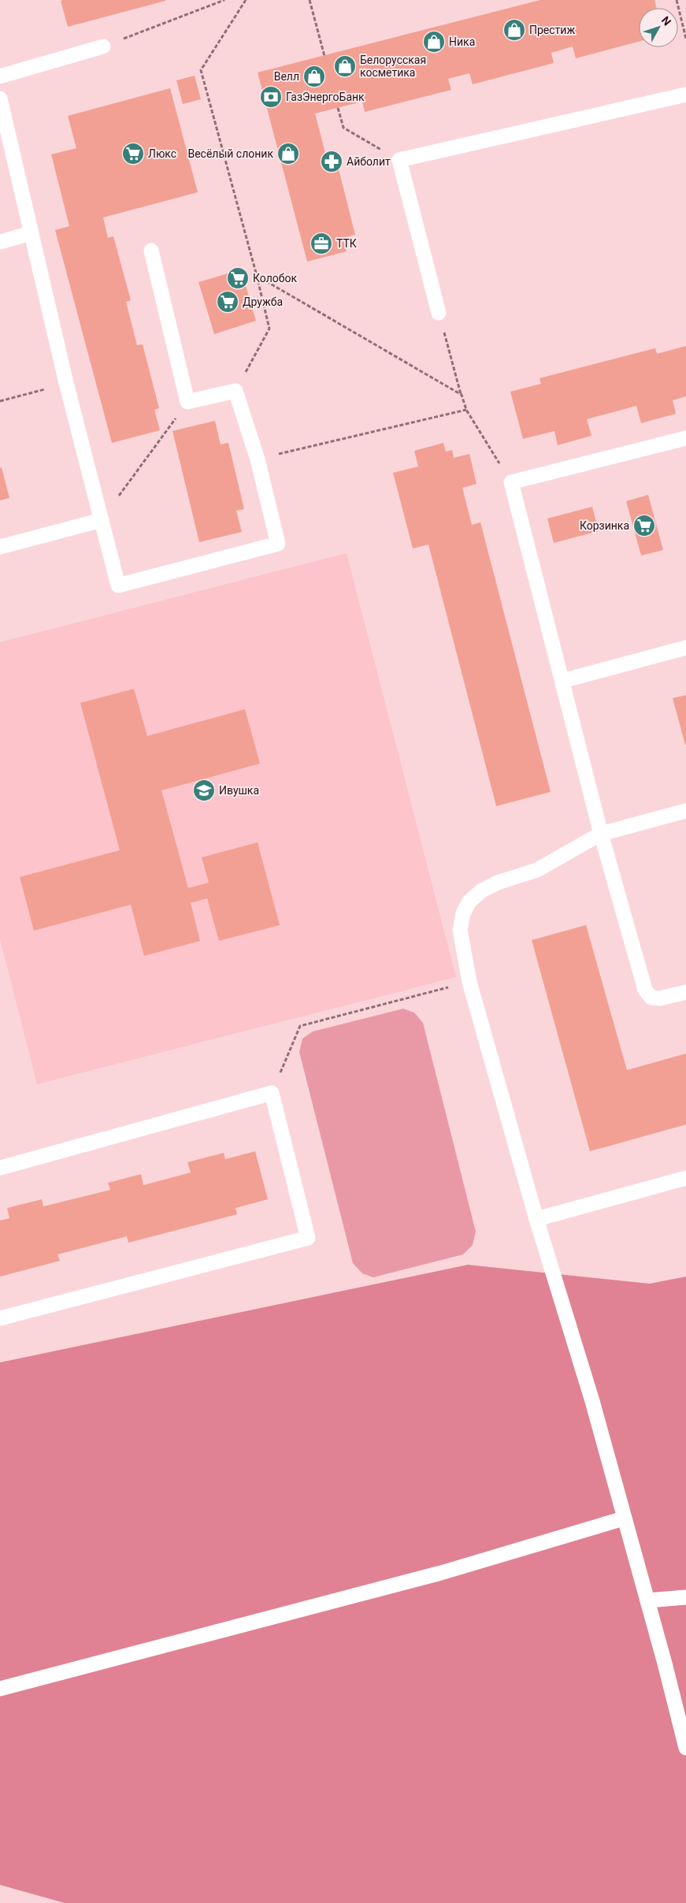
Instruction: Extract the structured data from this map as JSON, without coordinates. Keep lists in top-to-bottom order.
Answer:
{
  "places": {
    "shop": [
      "Престиж",
      "Ника",
      "Белорусская косметика",
      "Велл",
      "Весёлый слоник"
    ],
    "bank": ["ГазЭнергоБанк"],
    "supermarket": [
      "Люкс",
      "Колобок",
      "Дружба",
      "Корзинка"
    ],
    "pharmacy": ["Айболит"],
    "office": ["ТТК"],
    "school or university": ["Ивушка"]
  },
  "north": "top right"
}
